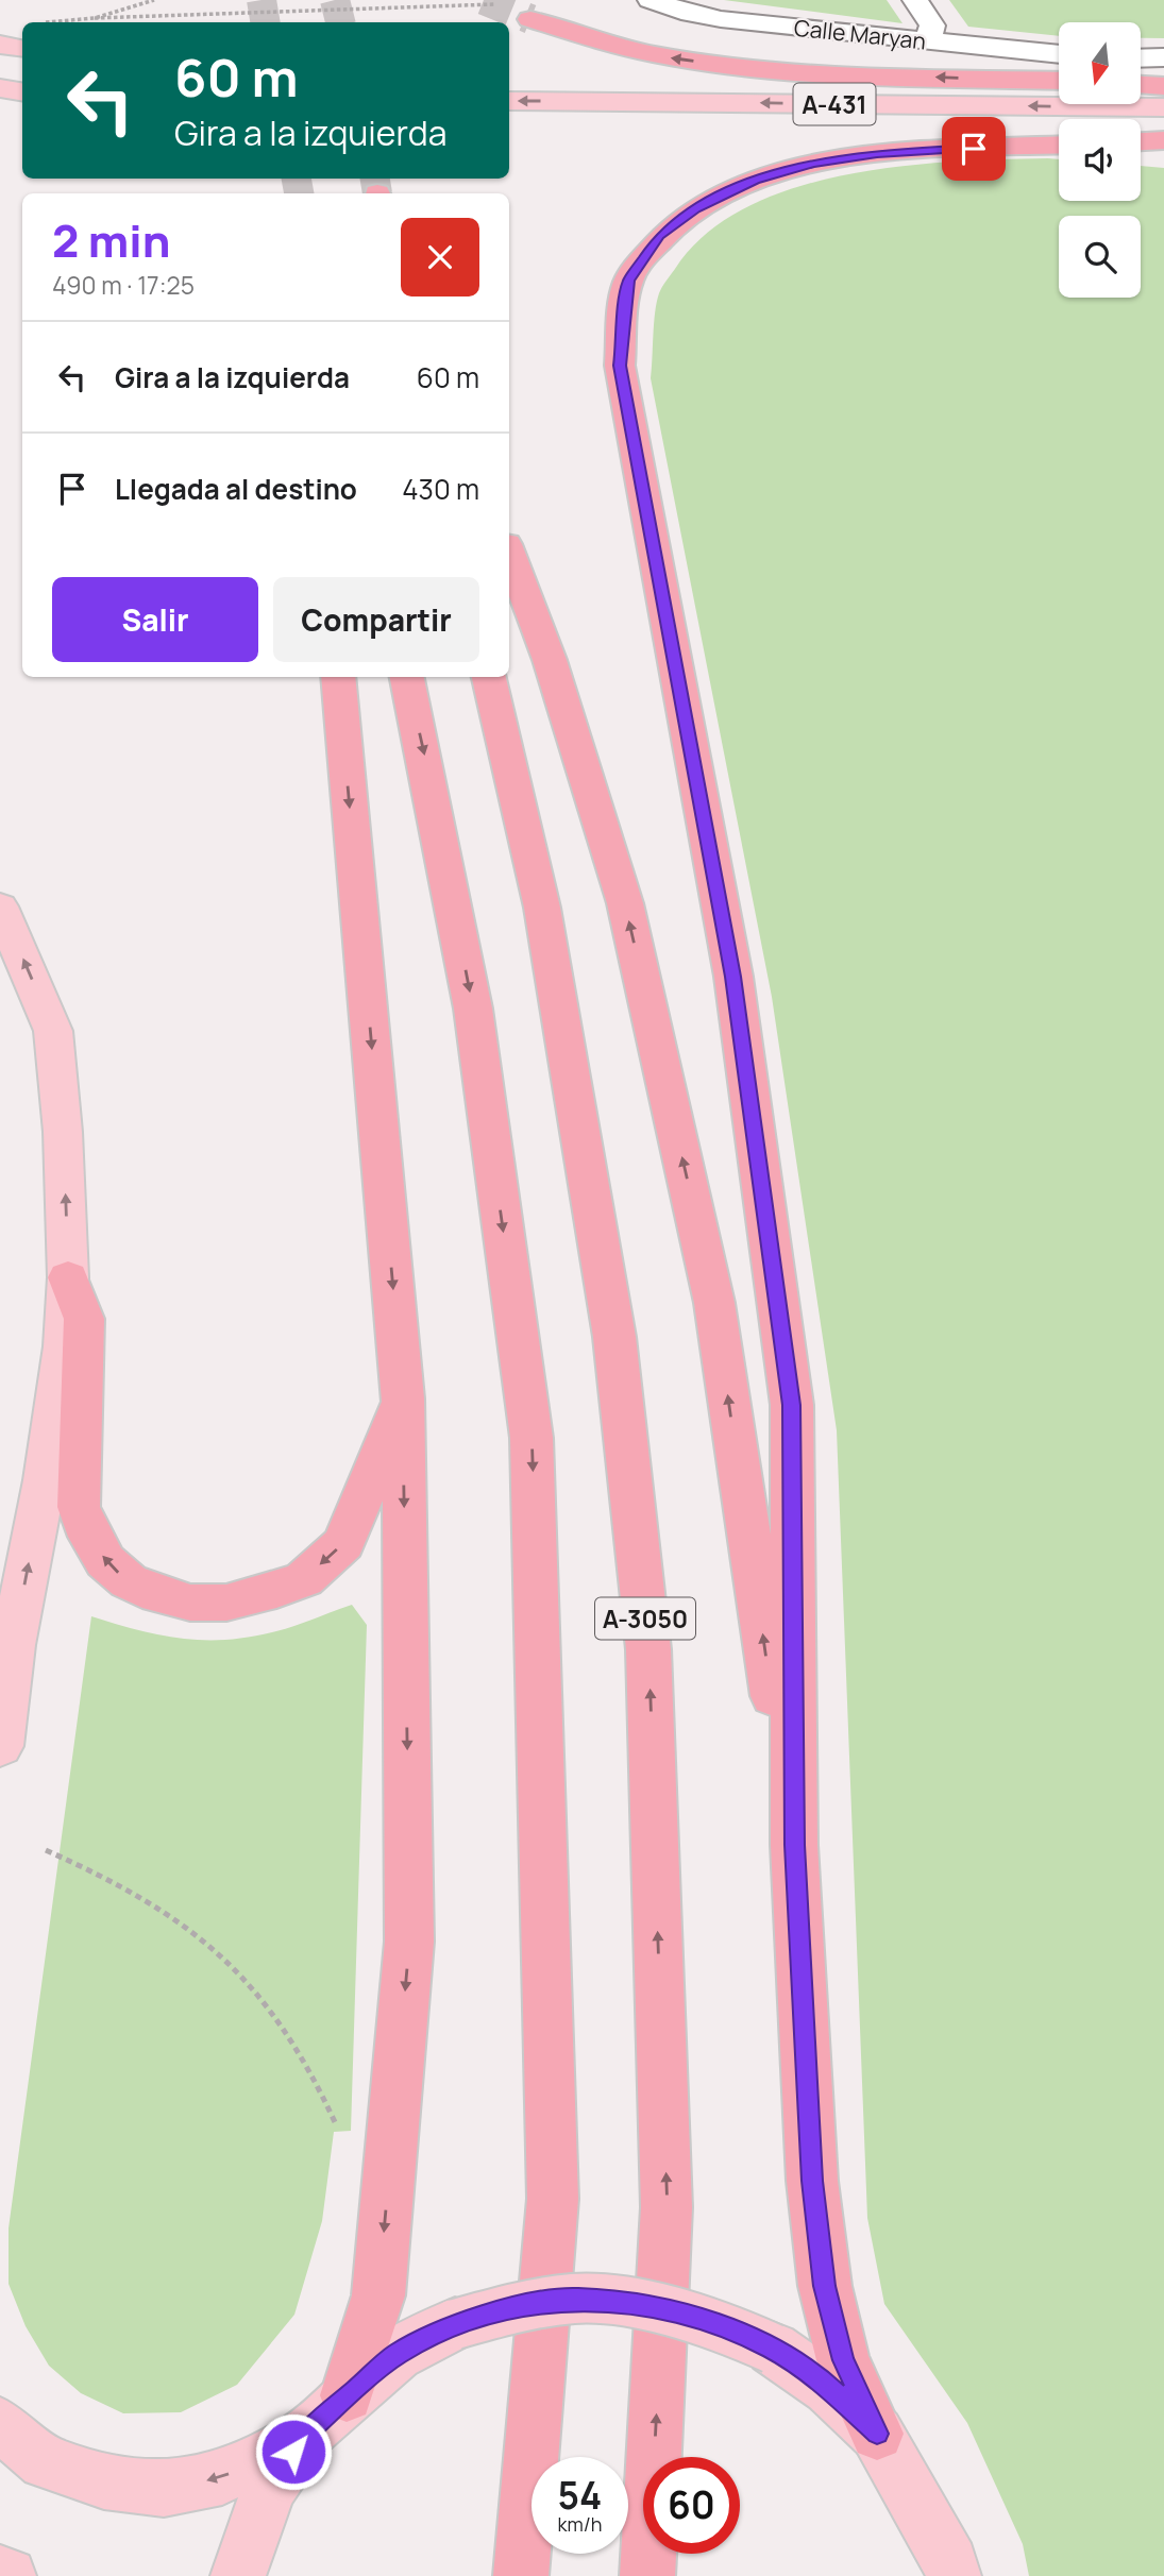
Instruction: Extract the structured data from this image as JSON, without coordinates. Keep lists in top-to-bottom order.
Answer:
{
  "streets": {
    "highway": ["A-3050"],
    "main road": ["A-431"],
    "street": ["Calle Maryan"]
  },
  "north": "bottom",
  "page": {
    "turn": ["60 m", "Gira a la izquierda"],
    "heading": ["2 min", "490 m · 17:25"],
    "list": [
      {
        "name": "Gira a la izquierda",
        "value": "60 m"
      },
      {
        "name": "Llegada al destino",
        "value": "430 m"
      }
    ],
    "buttons": ["Salir", "Compartir"],
    "speed": "54 km/h",
    "limit": "60"
  }
}
